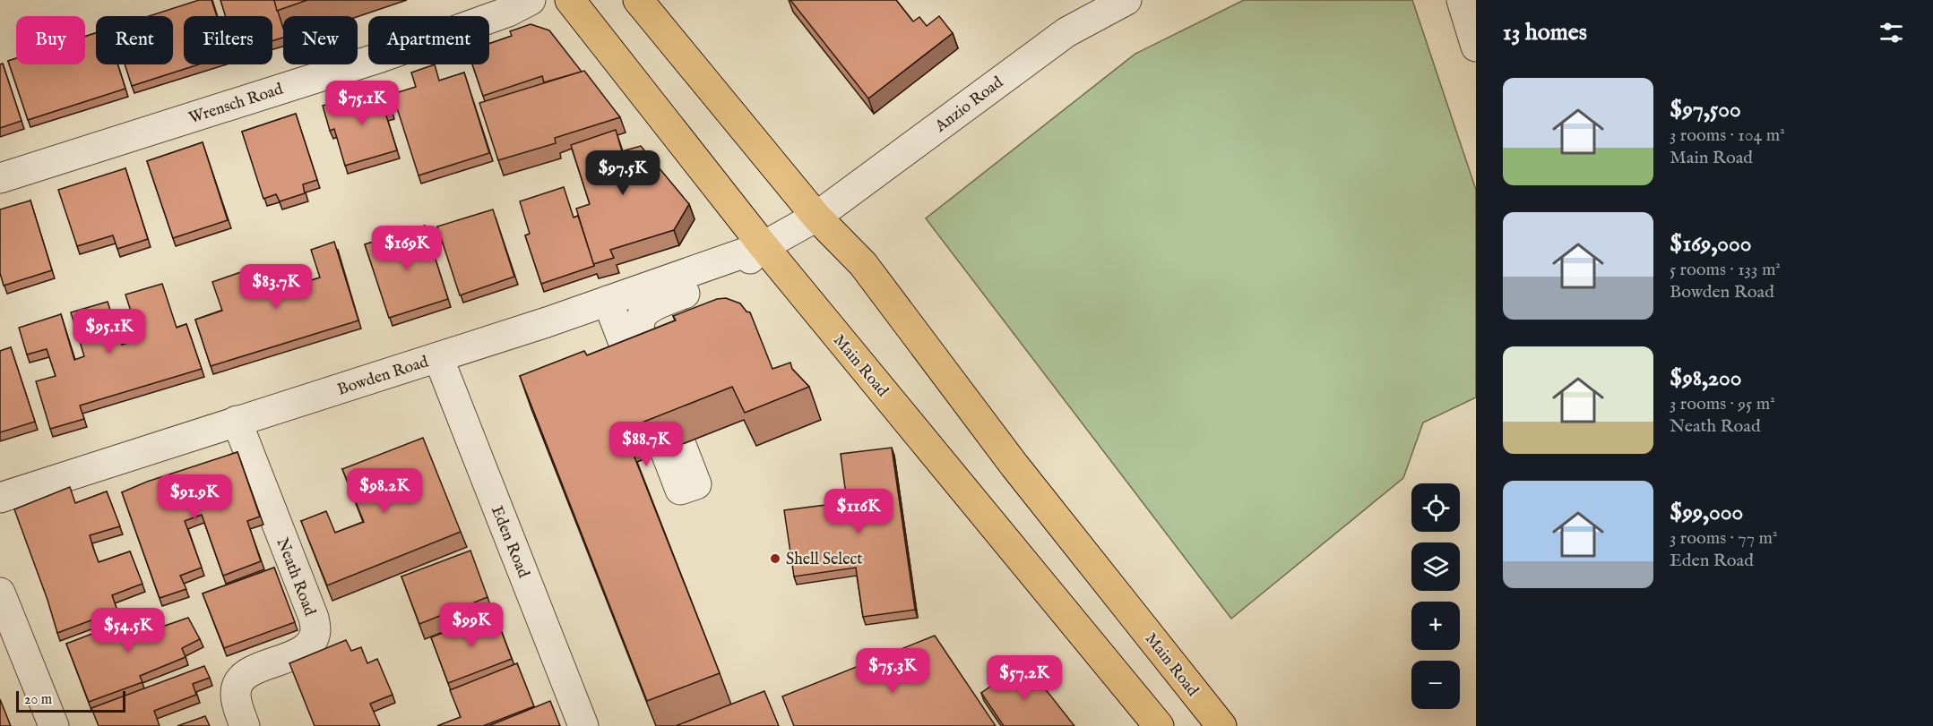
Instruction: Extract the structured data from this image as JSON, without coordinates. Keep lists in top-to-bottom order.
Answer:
{
  "streets": {
    "main road": ["Main Road"],
    "street": [
      "Wrensch Road",
      "Anzio Road",
      "Bowden Road",
      "Eden Road",
      "Neath Road"
    ]
  },
  "crossings": [
    ["Anzio Road", "Main Road"],
    ["Anzio Road", "Bowden Road"],
    ["Main Road", "Bowden Road"],
    ["Bowden Road", "Eden Road"],
    ["Bowden Road", "Neath Road"]
  ],
  "places": ["Shell Select"],
  "scale_bar": "20 m",
  "page": {
    "heading": "13 homes",
    "chip": [
      "Buy",
      "Rent",
      "Filters",
      "New",
      "Apartment"
    ],
    "list": [
      {
        "name": "$97,500",
        "note": "3 rooms · 104 m² · Main Road"
      },
      {
        "name": "$169,000",
        "note": "5 rooms · 133 m² · Bowden Road"
      },
      {
        "name": "$98,200",
        "note": "3 rooms · 95 m² · Neath Road"
      },
      {
        "name": "$99,000",
        "note": "3 rooms · 77 m² · Eden Road"
      }
    ],
    "price": [
      "$75.1K",
      "$97.5K",
      "$169K",
      "$83.7K",
      "$95.1K",
      "$88.7K",
      "$98.2K",
      "$91.9K",
      "$116K",
      "$99K",
      "$54.5K",
      "$75.3K",
      "$57.2K"
    ],
    "map_buttons": ["+", "−"],
    "scale": "20 m"
  }
}
